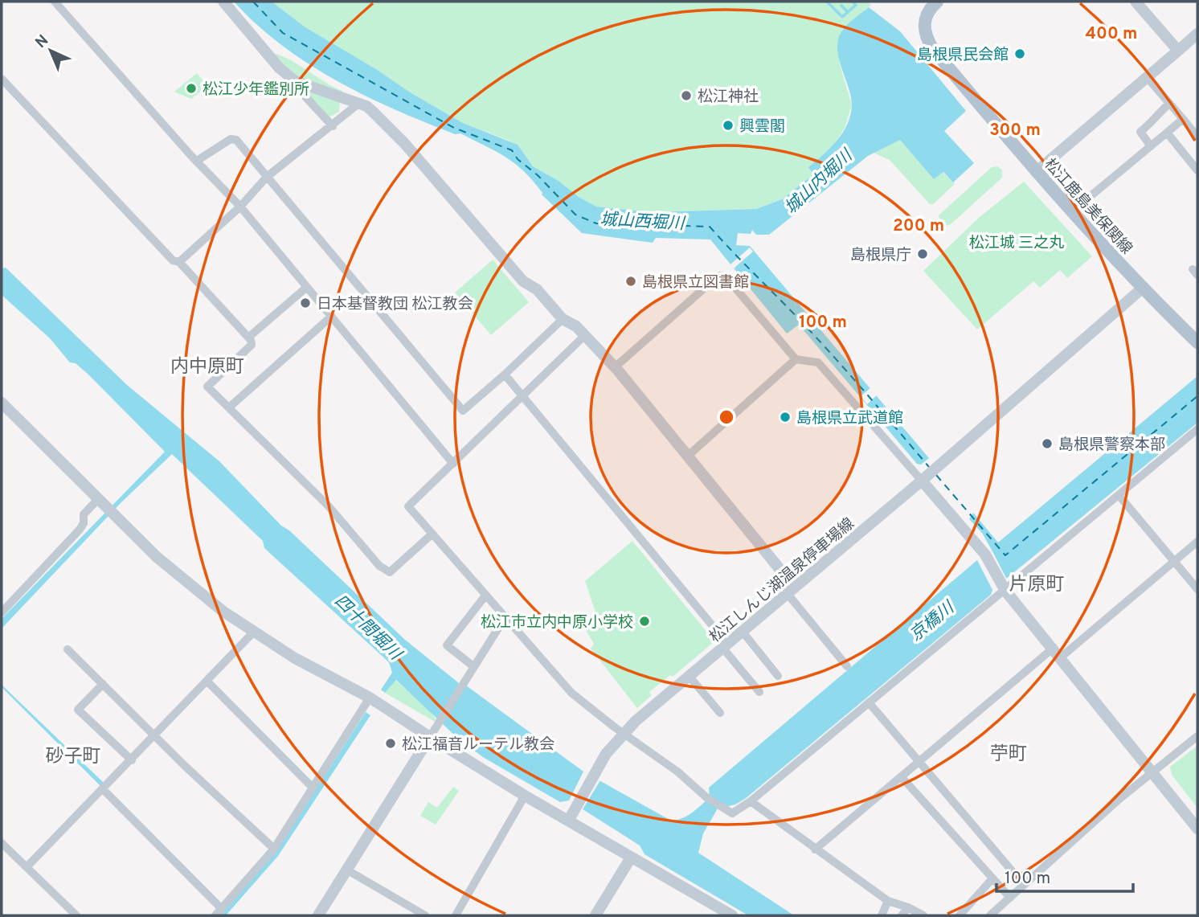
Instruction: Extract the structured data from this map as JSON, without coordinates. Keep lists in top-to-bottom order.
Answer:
{
  "streets": {
    "main road": ["松江鹿島美保関線"],
    "street": ["松江しんじ湖温泉停車場線"]
  },
  "crossings": [
    ["松江鹿島美保関線", "松江しんじ湖温泉停車場線"]
  ],
  "districts": [
    "内中原町",
    "片原町",
    "苧町",
    "砂子町"
  ],
  "water": [
    "城山内堀川",
    "城山西堀川",
    "京橋川",
    "四十間堀川"
  ],
  "parks": ["松江城 三之丸"],
  "places": [
    "島根県民会館",
    "松江少年鑑別所",
    "松江神社",
    "興雲閣",
    "島根県庁",
    "島根県立図書館",
    "日本基督教団 松江教会",
    "島根県立武道館",
    "島根県警察本部",
    "松江市立内中原小学校",
    "松江福音ルーテル教会"
  ],
  "scale_bar": "100 m",
  "north": "top left",
  "rings": [
    "400 m",
    "300 m",
    "200 m",
    "100 m"
  ]
}
